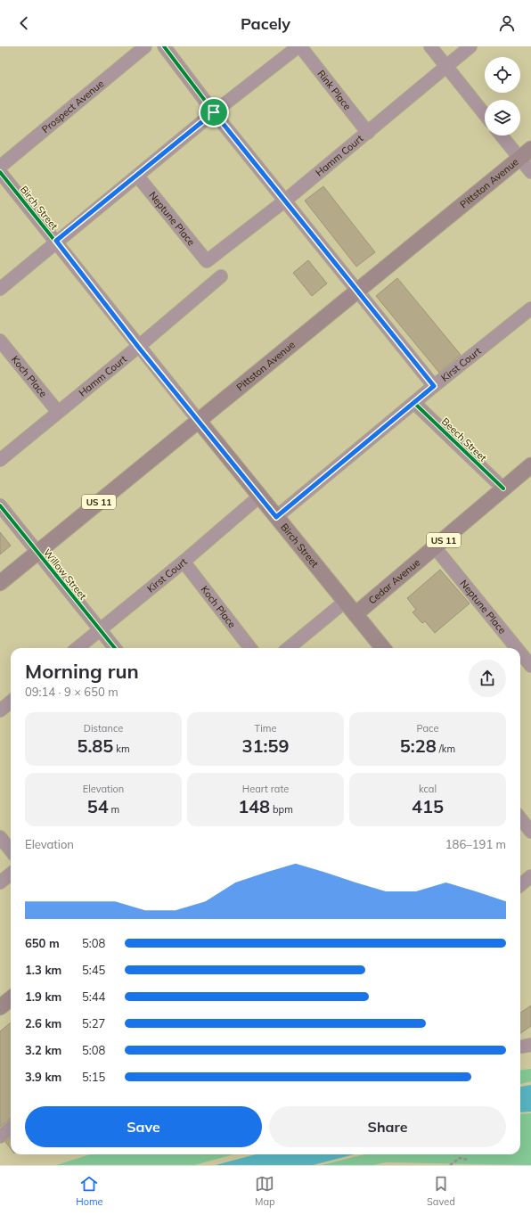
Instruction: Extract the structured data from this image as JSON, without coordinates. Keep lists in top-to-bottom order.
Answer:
{
  "streets": {
    "main road": [
      "Pittston Avenue",
      "Birch Street",
      "US 11",
      "Cedar Avenue"
    ],
    "street": [
      "Rink Place",
      "Prospect Avenue",
      "Hamm Court",
      "Neptune Place",
      "Kirst Court",
      "Koch Place",
      "Beech Street",
      "Willow Street"
    ]
  },
  "crossings": [
    ["Rink Place", "Hamm Court"],
    ["Hamm Court", "Birch Street"],
    ["Hamm Court", "Neptune Place"],
    ["Hamm Court", "Koch Place"],
    ["Pittston Avenue", "Birch Street"],
    ["Pittston Avenue", "Willow Street"],
    ["Birch Street", "Kirst Court"],
    ["Birch Street", "Cedar Avenue"],
    ["Neptune Place", "Cedar Avenue"],
    ["Kirst Court", "Koch Place"],
    ["Kirst Court", "Beech Street"],
    ["Kirst Court", "Willow Street"],
    ["Beech Street", "Cedar Avenue"]
  ],
  "page": {
    "header": "Pacely",
    "heading": ["Morning run", "09:14 · 9 × 650 m"],
    "stats": [
      ["Distance", "5.85 km"],
      ["Time", "31:59"],
      ["Pace", "5:28 /km"],
      ["Elevation", "54 m"],
      ["Heart rate", "148 bpm"],
      ["kcal", "415"]
    ],
    "chart": ["Elevation", "186–191 m"],
    "list": [
      {
        "name": "650 m",
        "note": "5:08"
      },
      {
        "name": "1.3 km",
        "note": "5:45"
      },
      {
        "name": "1.9 km",
        "note": "5:44"
      },
      {
        "name": "2.6 km",
        "note": "5:27"
      },
      {
        "name": "3.2 km",
        "note": "5:08"
      },
      {
        "name": "3.9 km",
        "note": "5:15"
      }
    ],
    "buttons": ["Save", "Share"],
    "tabs": ["Home", "Map", "Saved"]
  }
}
